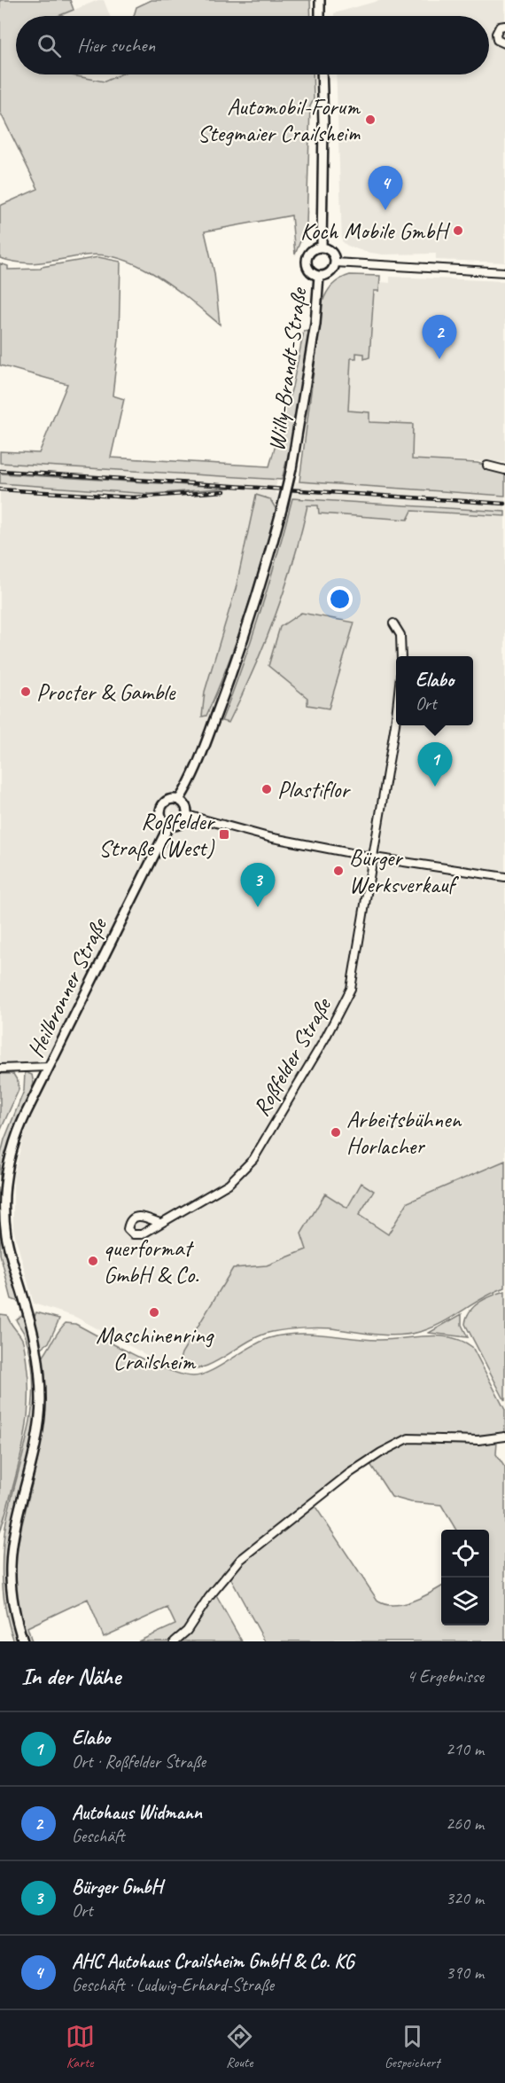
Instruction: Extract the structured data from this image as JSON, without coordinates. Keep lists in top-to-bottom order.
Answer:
{
  "streets": {
    "main road": ["Willy-Brandt-Straße", "Heilbronner Straße"],
    "street": ["Roßfelder Straße"]
  },
  "crossings": [
    ["Willy-Brandt-Straße", "Heilbronner Straße"]
  ],
  "places": {
    "other": [
      "Automobil-Forum Stegmaier Crailsheim",
      "Koch Mobile GmbH",
      "Procter & Gamble",
      "Plastiflor",
      "Bürger Werksverkauf",
      "Arbeitsbühnen Horlacher",
      "querformat GmbH & Co.",
      "Maschinenring Crailsheim"
    ],
    "transit": ["Roßfelder Straße (West)"]
  },
  "page": {
    "search": "Hier suchen",
    "pins": [
      "4",
      "2",
      "1",
      "3"
    ],
    "popup": ["Elabo", "Ort"],
    "heading": ["In der Nähe", "4 Ergebnisse"],
    "list": [
      {
        "mark": "1",
        "name": "Elabo",
        "note": "Ort · Roßfelder Straße",
        "value": "210 m"
      },
      {
        "mark": "2",
        "name": "Autohaus Widmann",
        "note": "Geschäft",
        "value": "260 m"
      },
      {
        "mark": "3",
        "name": "Bürger GmbH",
        "note": "Ort",
        "value": "320 m"
      },
      {
        "mark": "4",
        "name": "AHC Autohaus Crailsheim GmbH & Co. KG",
        "note": "Geschäft · Ludwig-Erhard-Straße",
        "value": "390 m"
      }
    ],
    "nav": ["Karte", "Route", "Gespeichert"]
  }
}
